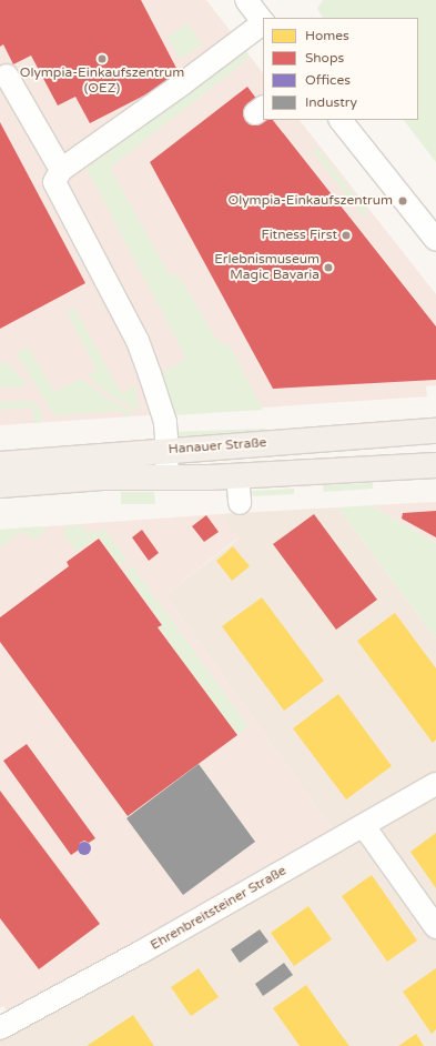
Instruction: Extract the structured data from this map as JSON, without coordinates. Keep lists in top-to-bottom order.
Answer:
{
  "streets": {
    "main road": ["Hanauer Straße"],
    "street": ["Ehrenbreitsteiner Straße"]
  },
  "places": [
    "Olympia-Einkaufszentrum (OEZ)",
    "Olympia-Einkaufszentrum",
    "Fitness First",
    "Erlebnismuseum Magic Bavaria"
  ],
  "legend": [
    "Homes",
    "Shops",
    "Offices",
    "Industry"
  ]
}
